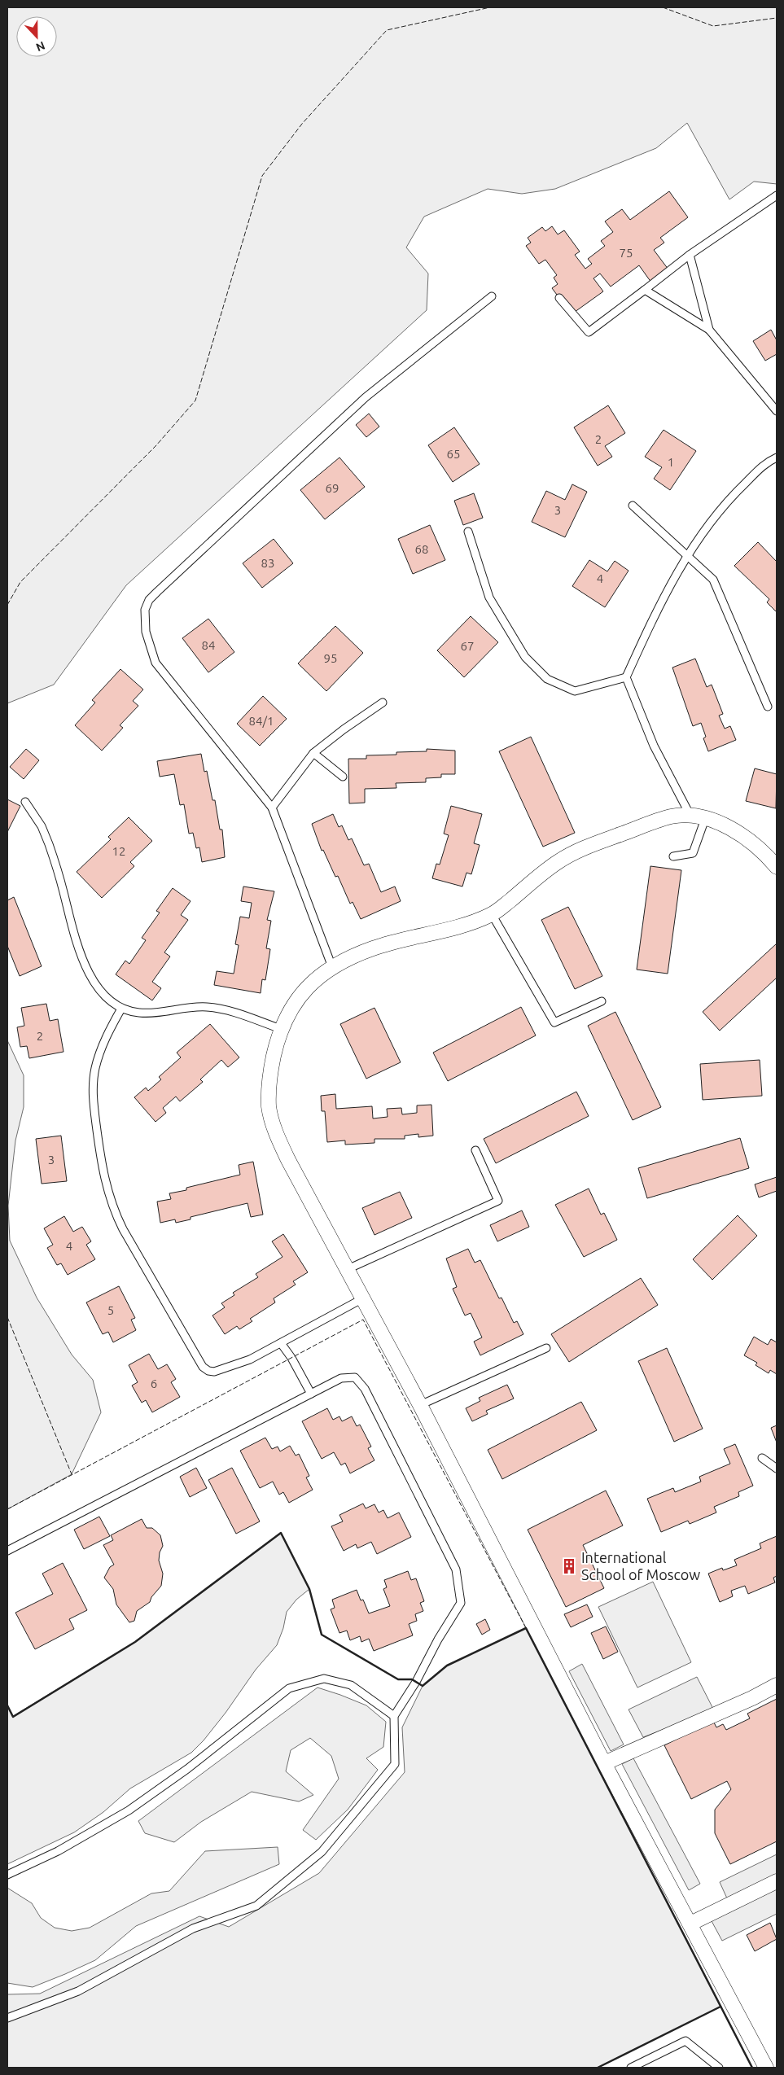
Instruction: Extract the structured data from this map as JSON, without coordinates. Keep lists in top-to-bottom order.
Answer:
{
  "places": {
    "building": ["International School of Moscow"]
  },
  "house_numbers": [
    "75",
    "2",
    "65",
    "1",
    "69",
    "3",
    "68",
    "83",
    "4",
    "84",
    "67",
    "95",
    "84/1",
    "12",
    "2",
    "3",
    "4",
    "5",
    "6"
  ],
  "north": "bottom"
}
